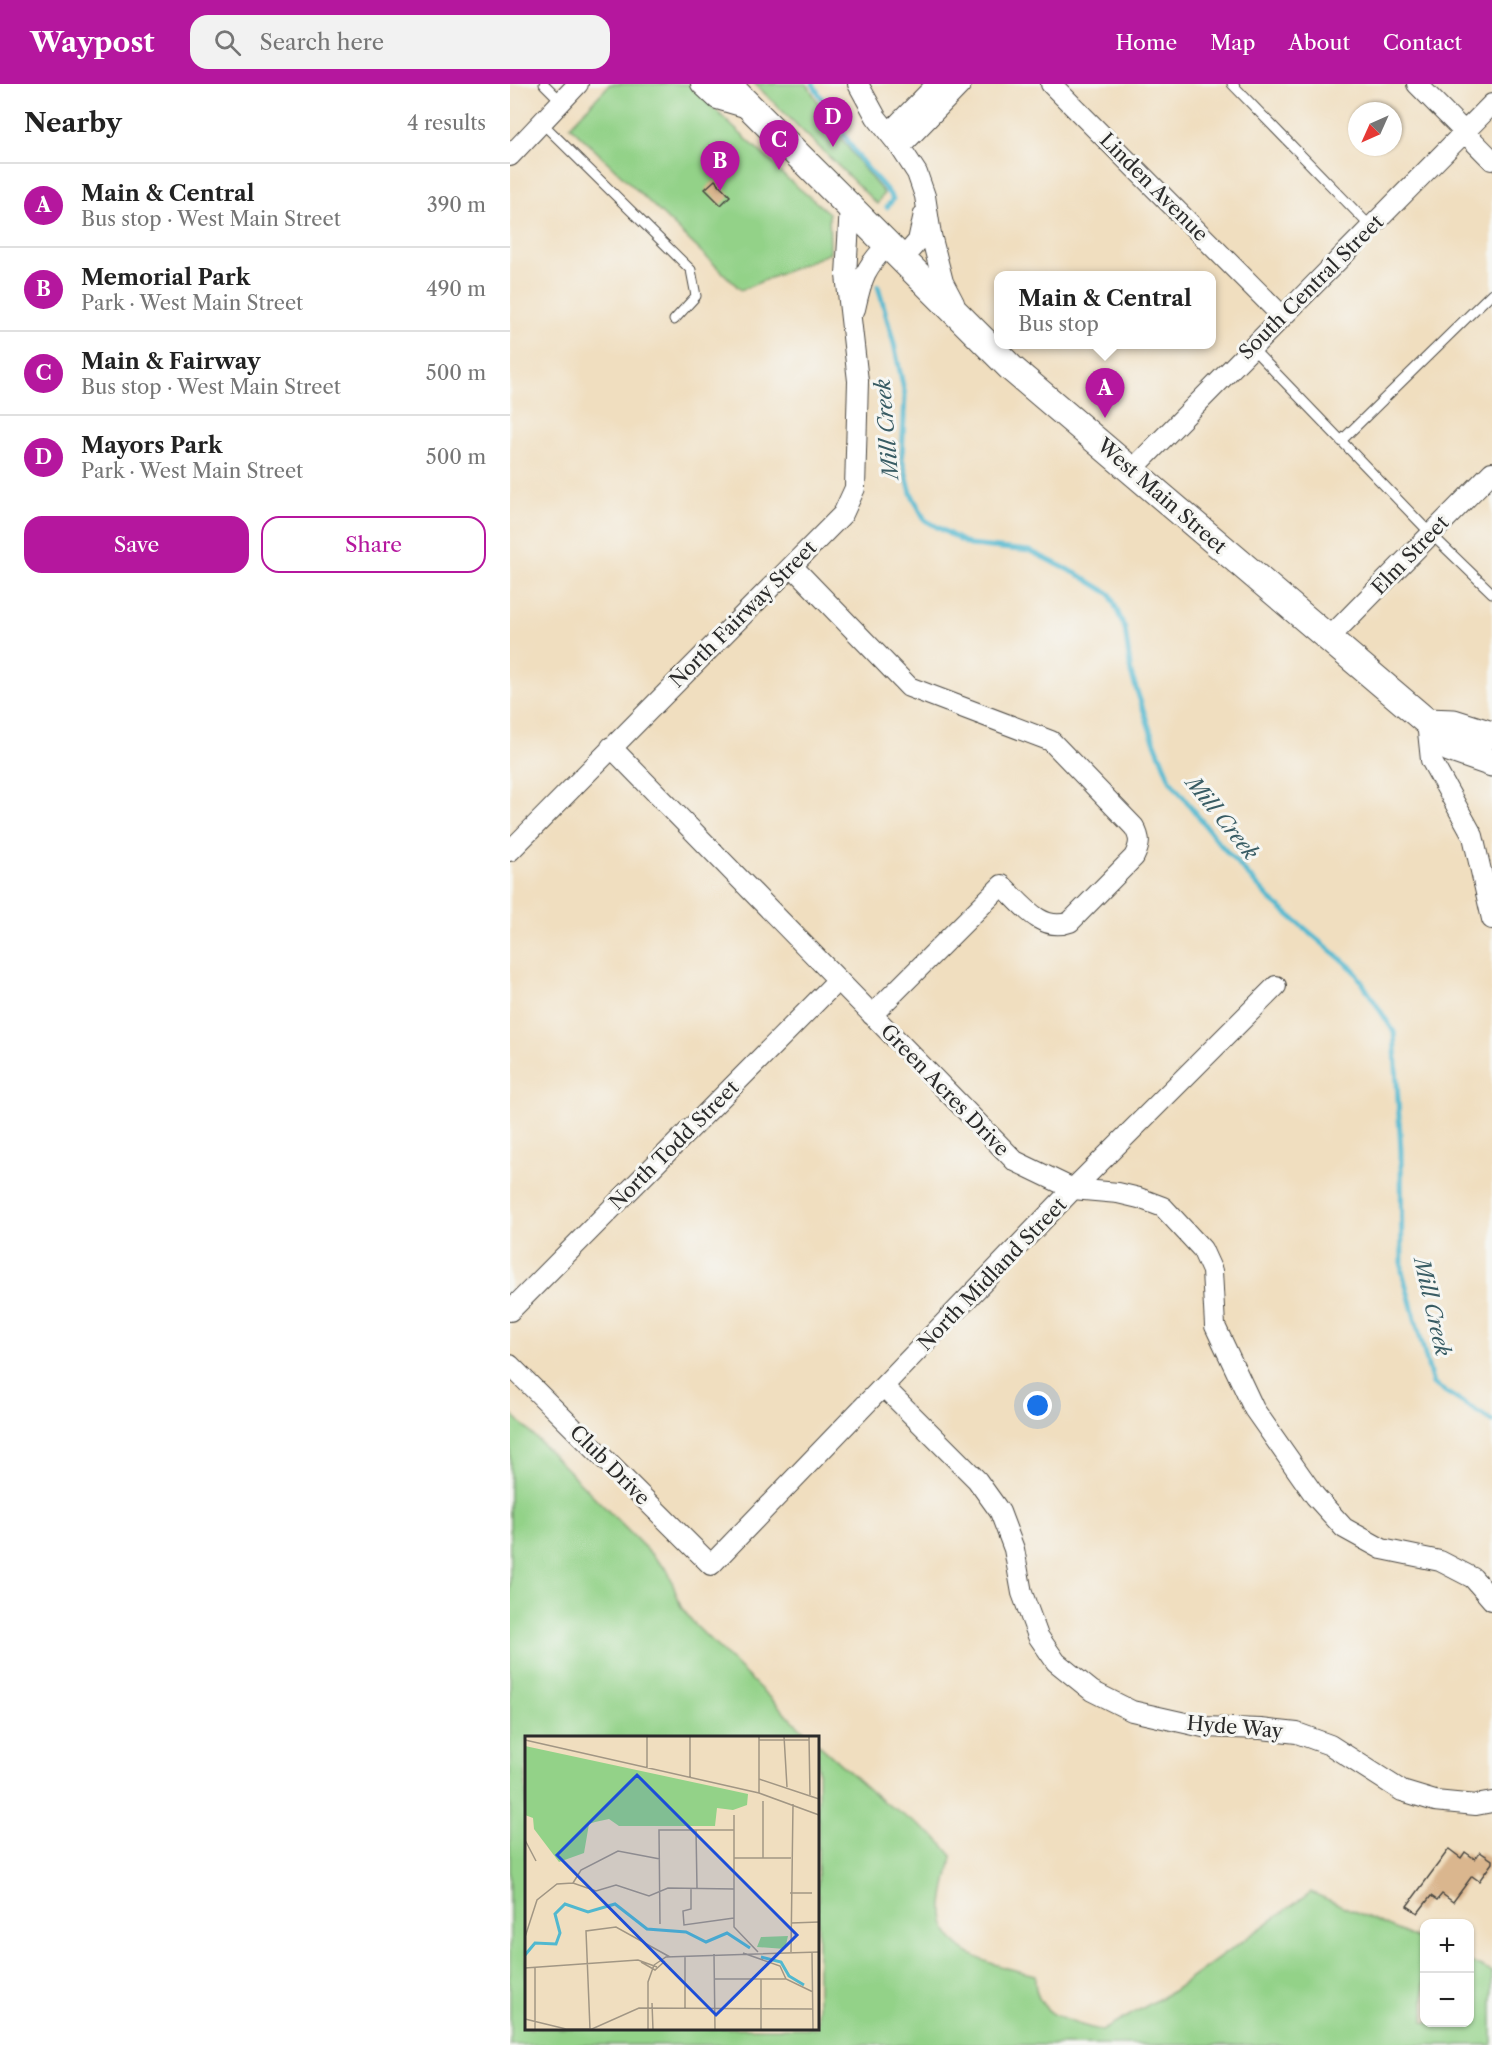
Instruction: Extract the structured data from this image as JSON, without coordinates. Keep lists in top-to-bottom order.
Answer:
{
  "streets": {
    "street": [
      "Linden Avenue",
      "South Central Street",
      "West Main Street",
      "Elm Street",
      "North Fairway Street",
      "Green Acres Drive",
      "North Todd Street",
      "North Midland Street",
      "Club Drive",
      "Hyde Way"
    ]
  },
  "crossings": [
    ["Linden Avenue", "South Central Street"],
    ["South Central Street", "West Main Street"],
    ["West Main Street", "Elm Street"],
    ["West Main Street", "North Fairway Street"],
    ["North Fairway Street", "Green Acres Drive"],
    ["Green Acres Drive", "North Todd Street"],
    ["Green Acres Drive", "North Midland Street"],
    ["North Midland Street", "Club Drive"],
    ["North Midland Street", "Hyde Way"]
  ],
  "water": ["Mill Creek"],
  "north": "bottom left",
  "page": {
    "header": "Waypost",
    "search": "Search here",
    "nav": [
      "Home",
      "Map",
      "About",
      "Contact"
    ],
    "heading": ["Nearby", "4 results"],
    "pins": [
      "D",
      "C",
      "B",
      "A"
    ],
    "list": [
      {
        "mark": "A",
        "name": "Main & Central",
        "note": "Bus stop · West Main Street",
        "value": "390 m"
      },
      {
        "mark": "B",
        "name": "Memorial Park",
        "note": "Park · West Main Street",
        "value": "490 m"
      },
      {
        "mark": "C",
        "name": "Main & Fairway",
        "note": "Bus stop · West Main Street",
        "value": "500 m"
      },
      {
        "mark": "D",
        "name": "Mayors Park",
        "note": "Park · West Main Street",
        "value": "500 m"
      }
    ],
    "popup": ["Main & Central", "Bus stop"],
    "buttons": ["Save", "Share"],
    "map_buttons": ["+", "−"]
  }
}
